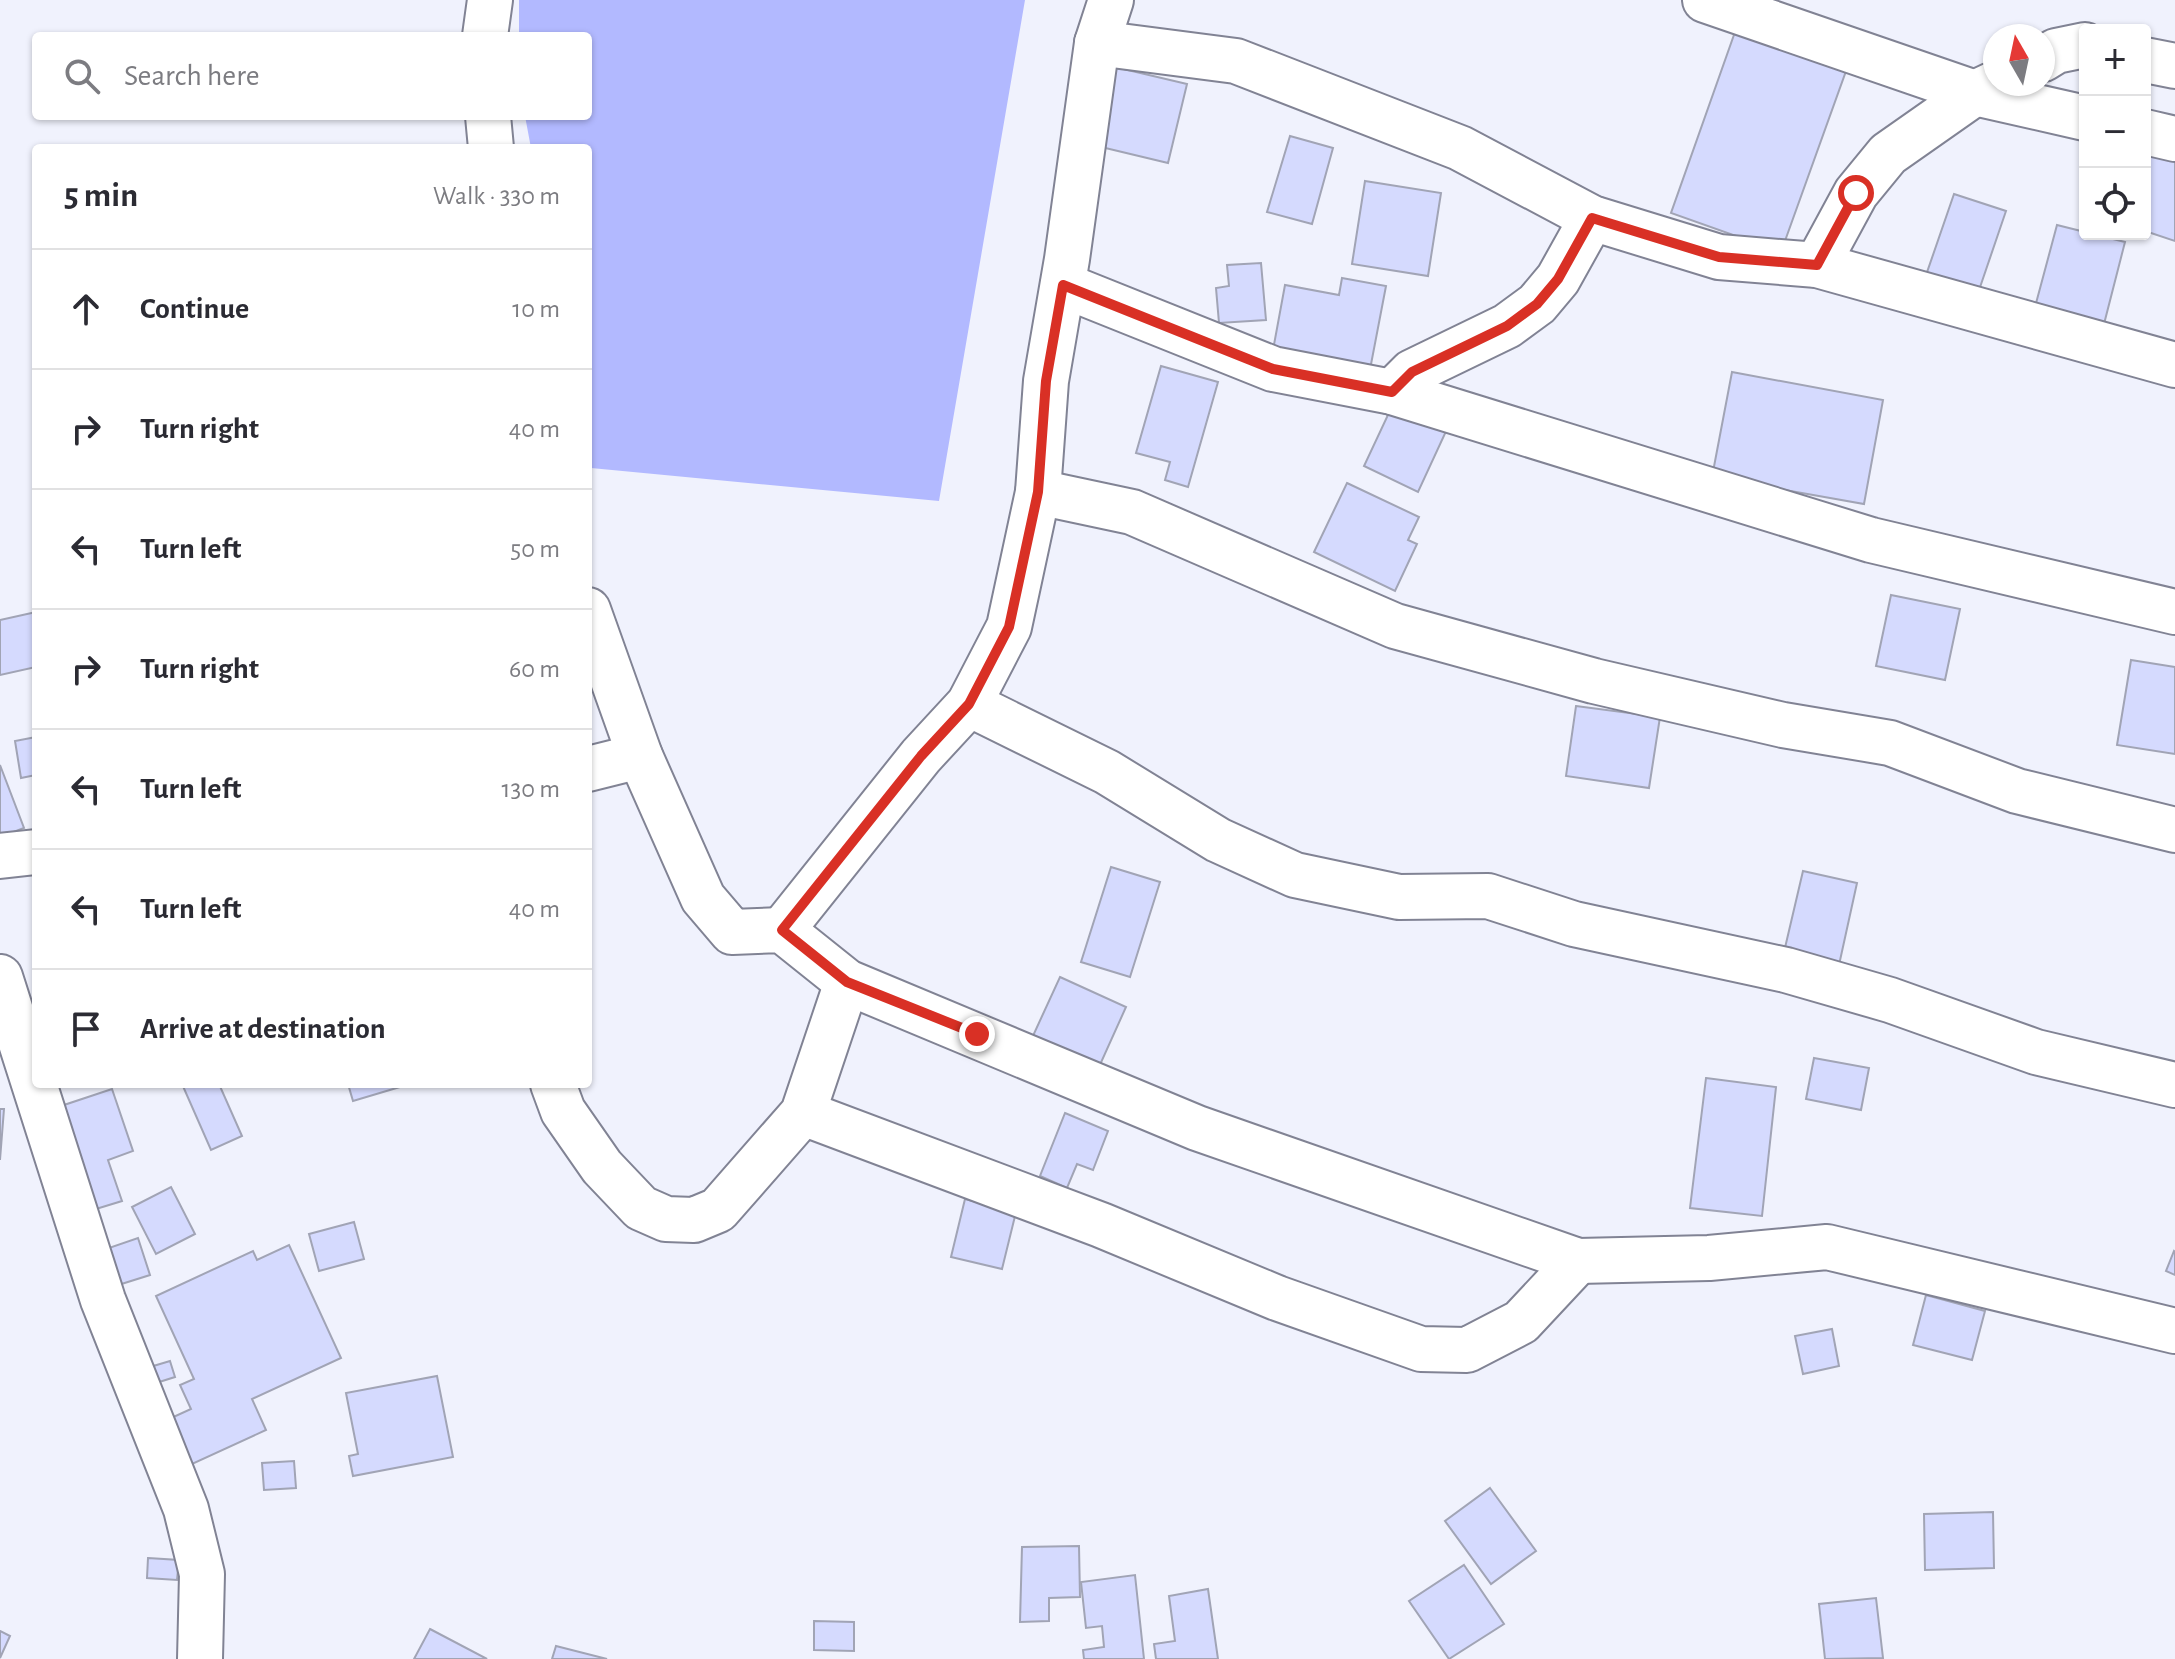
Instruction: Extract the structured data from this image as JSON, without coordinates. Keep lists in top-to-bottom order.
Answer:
{
  "north": "top",
  "page": {
    "map_buttons": ["+", "−"],
    "search": "Search here",
    "heading": ["5 min", "Walk · 330 m"],
    "list": [
      ["Continue", "10 m"],
      ["Turn right", "40 m"],
      ["Turn left", "50 m"],
      ["Turn right", "60 m"],
      ["Turn left", "130 m"],
      ["Turn left", "40 m"],
      "Arrive at destination"
    ]
  }
}
